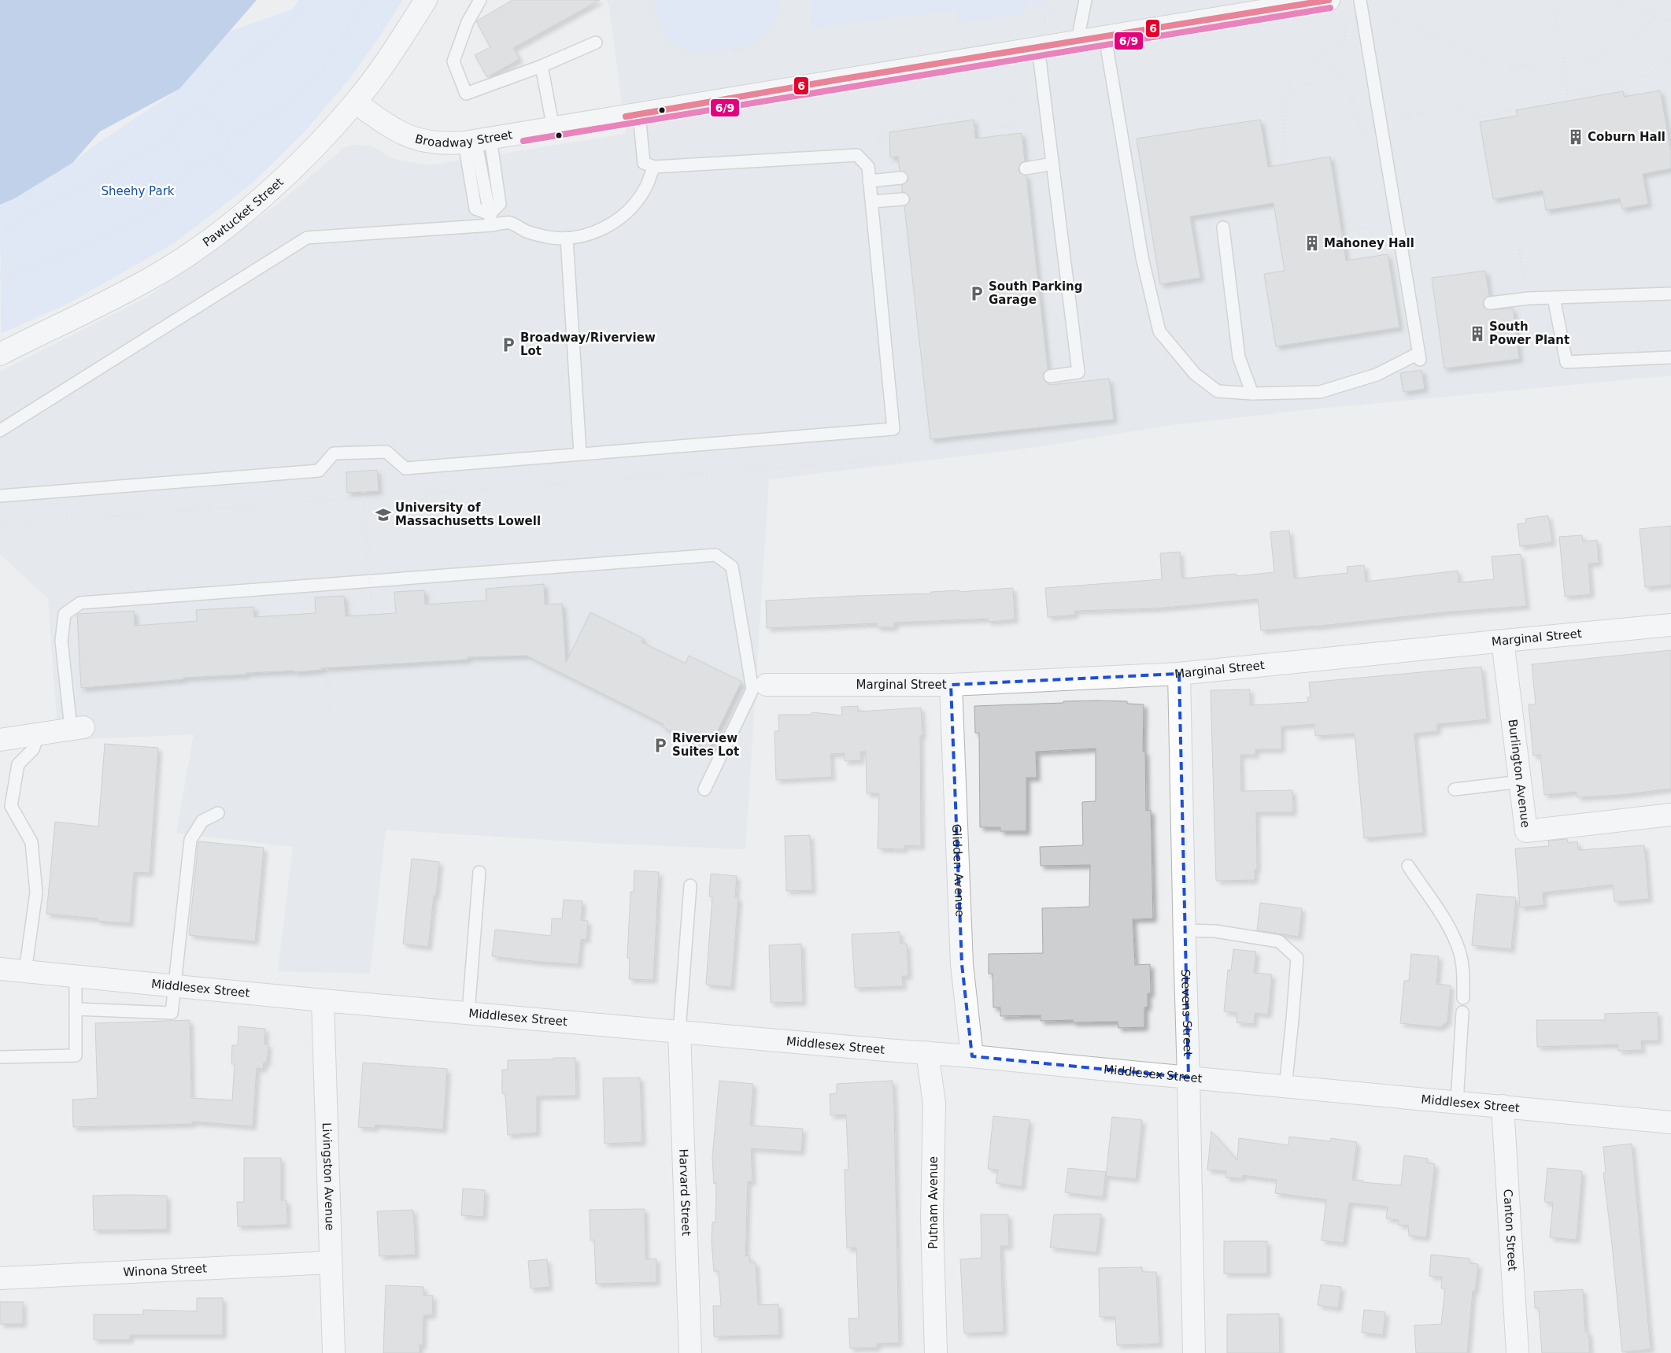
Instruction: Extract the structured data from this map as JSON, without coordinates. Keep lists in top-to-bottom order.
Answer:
{
  "streets": {
    "street": [
      "Broadway Street",
      "Pawtucket Street",
      "Marginal Street",
      "Burlington Avenue",
      "Glidden Avenue",
      "Middlesex Street",
      "Stevens Street",
      "Livingston Avenue",
      "Harvard Street",
      "Putnam Avenue",
      "Canton Street",
      "Winona Street"
    ]
  },
  "crossings": [
    ["Broadway Street", "Pawtucket Street"],
    ["Marginal Street", "Burlington Avenue"],
    ["Marginal Street", "Glidden Avenue"],
    ["Marginal Street", "Stevens Street"],
    ["Glidden Avenue", "Middlesex Street"],
    ["Middlesex Street", "Stevens Street"],
    ["Middlesex Street", "Livingston Avenue"],
    ["Middlesex Street", "Harvard Street"],
    ["Middlesex Street", "Putnam Avenue"],
    ["Middlesex Street", "Canton Street"],
    ["Livingston Avenue", "Winona Street"]
  ],
  "parks": ["Sheehy Park"],
  "places": {
    "building": ["Coburn Hall", "Mahoney Hall", "South Power Plant"],
    "parking": ["South Parking Garage", "Broadway/Riverview Lot", "Riverview Suites Lot"],
    "school or university": ["University of Massachusetts Lowell"]
  },
  "lines": ["transit line 6", "transit line 6/9"]
}
